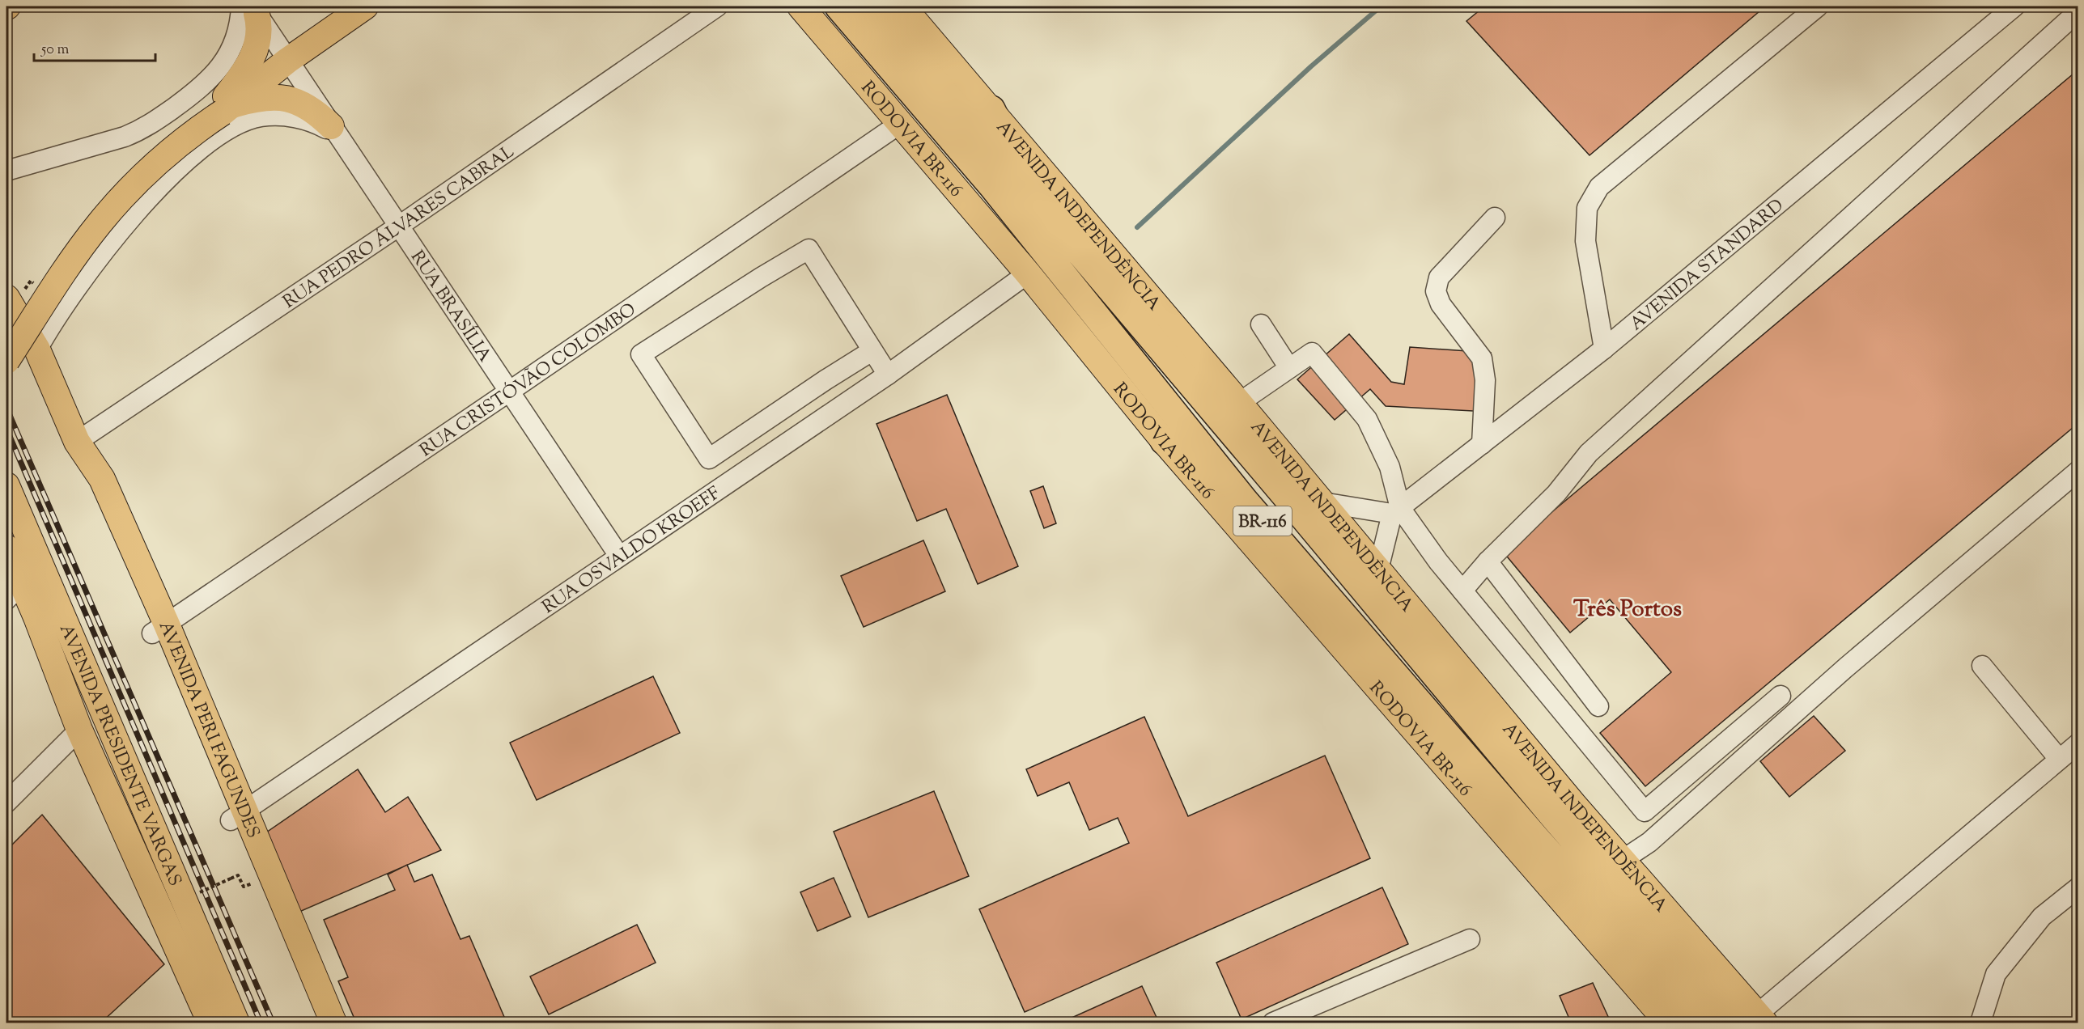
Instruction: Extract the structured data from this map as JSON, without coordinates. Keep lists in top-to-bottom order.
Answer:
{
  "streets": {
    "highway": ["RODOVIA BR-116", "BR-116"],
    "main road": ["AVENIDA INDEPENDÊNCIA", "AVENIDA PERI FAGUNDES", "AVENIDA PRESIDENTE VARGAS"],
    "street": [
      "RUA PEDRO ÁLVARES CABRAL",
      "AVENIDA STANDARD",
      "RUA BRASÍLIA",
      "RUA CRISTÓVÃO COLOMBO",
      "RUA OSVALDO KROEFF"
    ]
  },
  "crossings": [
    ["RODOVIA BR-116", "RUA CRISTÓVÃO COLOMBO"],
    ["RODOVIA BR-116", "RUA OSVALDO KROEFF"],
    ["RUA PEDRO ÁLVARES CABRAL", "RUA BRASÍLIA"],
    ["RUA PEDRO ÁLVARES CABRAL", "AVENIDA PERI FAGUNDES"],
    ["RUA BRASÍLIA", "RUA CRISTÓVÃO COLOMBO"],
    ["RUA BRASÍLIA", "RUA OSVALDO KROEFF"],
    ["RUA CRISTÓVÃO COLOMBO", "AVENIDA PERI FAGUNDES"],
    ["RUA OSVALDO KROEFF", "AVENIDA PERI FAGUNDES"]
  ],
  "districts": ["Três Portos"],
  "scale_bar": "50 m"
}
